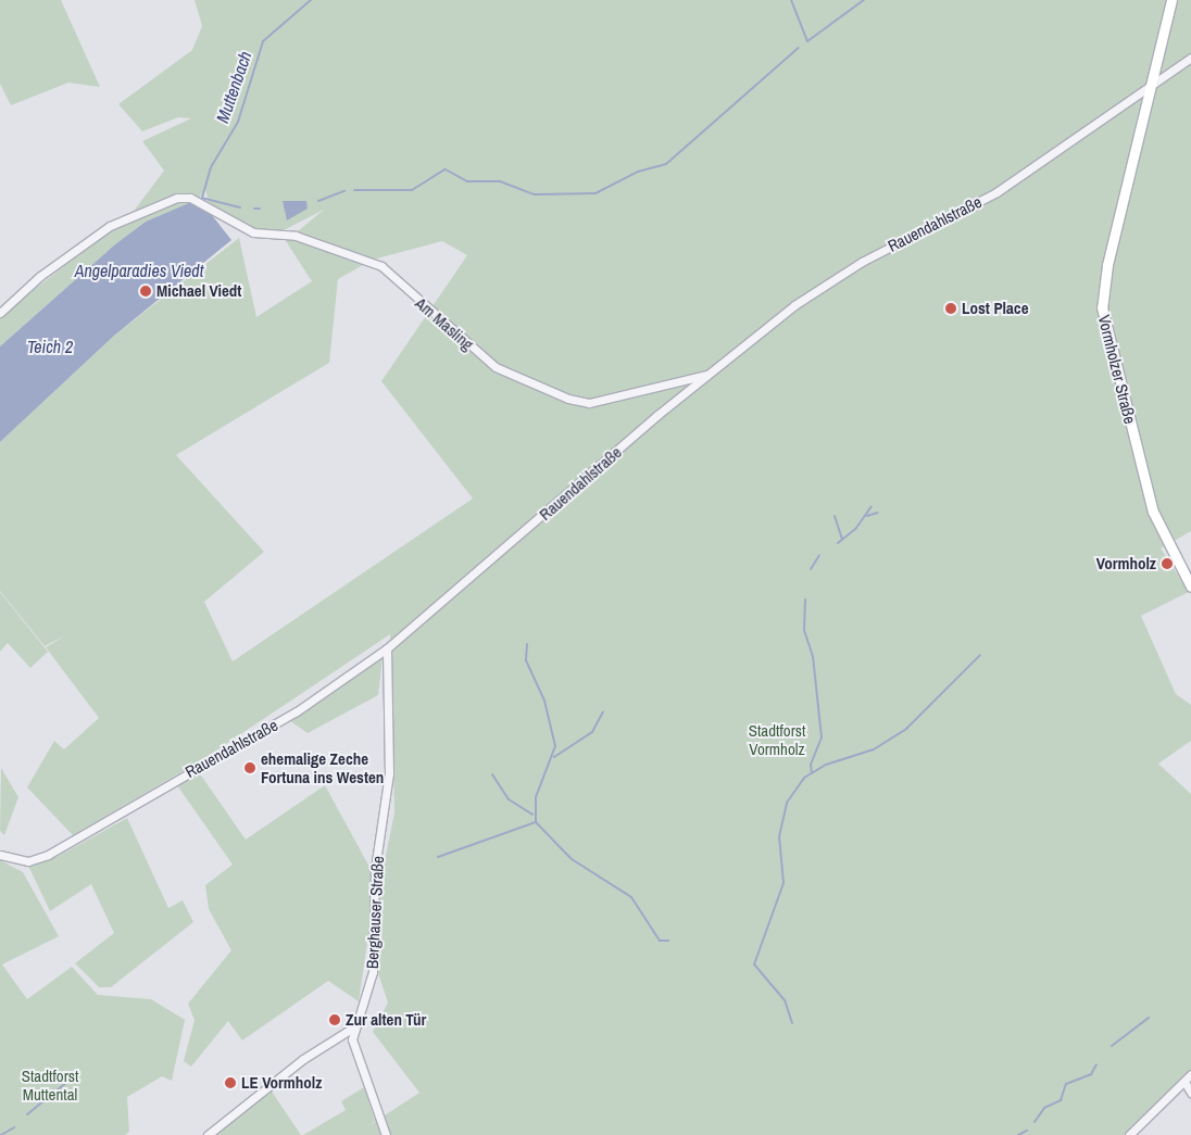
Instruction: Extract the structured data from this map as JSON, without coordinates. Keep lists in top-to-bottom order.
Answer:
{
  "streets": {
    "main road": ["Vormholzer Straße"],
    "street": ["Rauendahlstraße", "Am Masling", "Berghauser Straße"]
  },
  "crossings": [
    ["Rauendahlstraße", "Am Masling"],
    ["Rauendahlstraße", "Vormholzer Straße"],
    ["Rauendahlstraße", "Berghauser Straße"]
  ],
  "water": ["Muttenbach", "Angelparadies Viedt", "Teich 2"],
  "parks": ["Stadtforst Vormholz", "Stadtforst Muttental"],
  "places": [
    "Michael Viedt",
    "Lost Place",
    "Vormholz",
    "ehemalige Zeche Fortuna ins Westen",
    "Zur alten Tür",
    "LE Vormholz"
  ]
}
